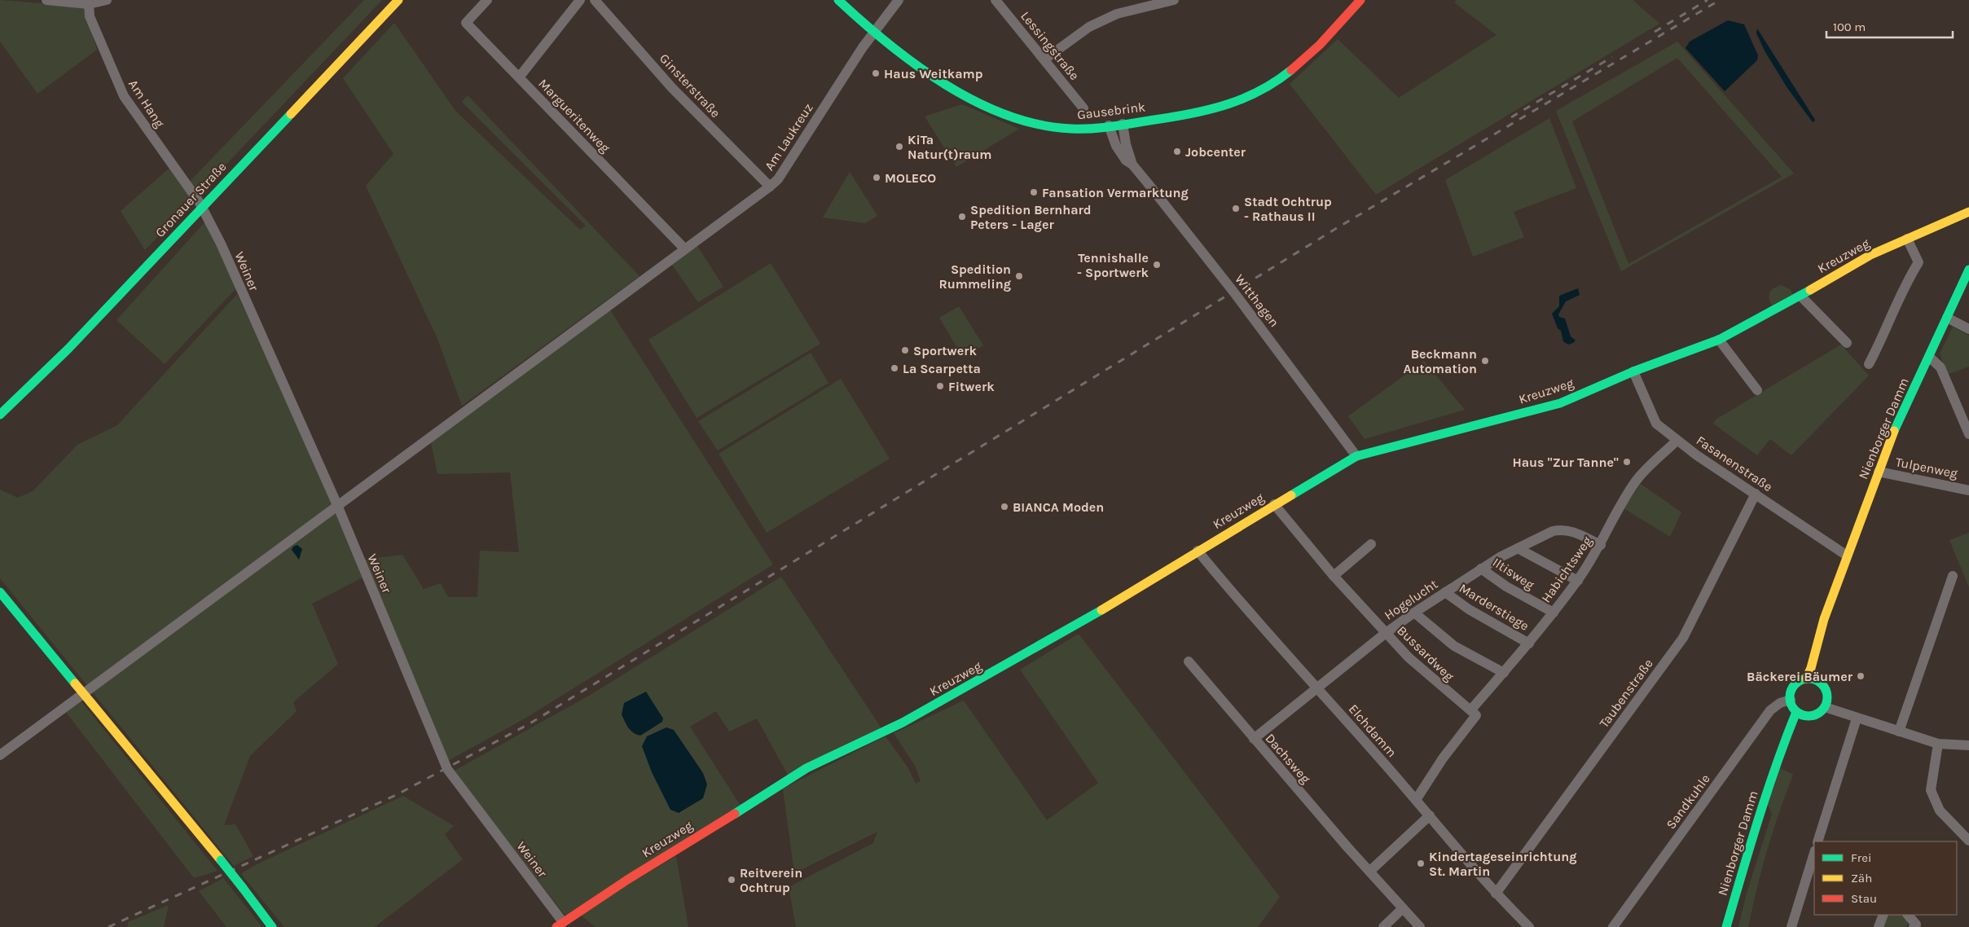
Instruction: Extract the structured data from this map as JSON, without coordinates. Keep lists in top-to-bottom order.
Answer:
{
  "streets": {
    "street": [
      "Lessingstraße",
      "Ginsterstraße",
      "Am Hang",
      "Gausebrink",
      "Margueritenweg",
      "Am Laukreuz",
      "Gronauer Straße",
      "Kreuzweg",
      "Weiner",
      "Witthagen",
      "Nienborger Damm",
      "Fasanenstraße",
      "Tulpenweg",
      "Habichtsweg",
      "Iltisweg",
      "Hogelucht",
      "Marderstiege",
      "Bussardweg",
      "Taubenstraße",
      "Elchdamm",
      "Dachsweg",
      "Sandkuhle"
    ]
  },
  "crossings": [
    ["Ginsterstraße", "Am Laukreuz"],
    ["Am Hang", "Gronauer Straße"],
    ["Am Hang", "Weiner"],
    ["Gausebrink", "Am Laukreuz"],
    ["Gausebrink", "Witthagen"],
    ["Margueritenweg", "Am Laukreuz"],
    ["Am Laukreuz", "Weiner"],
    ["Gronauer Straße", "Weiner"],
    ["Kreuzweg", "Weiner"],
    ["Kreuzweg", "Witthagen"],
    ["Kreuzweg", "Fasanenstraße"],
    ["Kreuzweg", "Bussardweg"],
    ["Kreuzweg", "Elchdamm"],
    ["Nienborger Damm", "Fasanenstraße"],
    ["Nienborger Damm", "Tulpenweg"],
    ["Nienborger Damm", "Sandkuhle"],
    ["Fasanenstraße", "Habichtsweg"],
    ["Fasanenstraße", "Taubenstraße"],
    ["Habichtsweg", "Iltisweg"],
    ["Habichtsweg", "Hogelucht"],
    ["Habichtsweg", "Marderstiege"],
    ["Habichtsweg", "Bussardweg"],
    ["Iltisweg", "Hogelucht"],
    ["Hogelucht", "Marderstiege"],
    ["Hogelucht", "Bussardweg"],
    ["Hogelucht", "Elchdamm"],
    ["Hogelucht", "Dachsweg"],
    ["Taubenstraße", "Elchdamm"]
  ],
  "places": [
    "Haus Weitkamp",
    "KiTa Natur(t)raum",
    "Jobcenter",
    "MOLECO",
    "Fansation Vermarktung",
    "Stadt Ochtrup - Rathaus II",
    "Spedition Bernhard Peters - Lager",
    "Tennishalle - Sportwerk",
    "Spedition Rummeling",
    "Sportwerk",
    "Beckmann Automation",
    "La Scarpetta",
    "Fitwerk",
    "Haus \"Zur Tanne\"",
    "BIANCA Moden",
    "Bäckerei Bäumer",
    "Kindertageseinrichtung St. Martin",
    "Reitverein Ochtrup"
  ],
  "legend": ["Frei", "Zäh", "Stau"],
  "scale_bar": "100 m"
}
